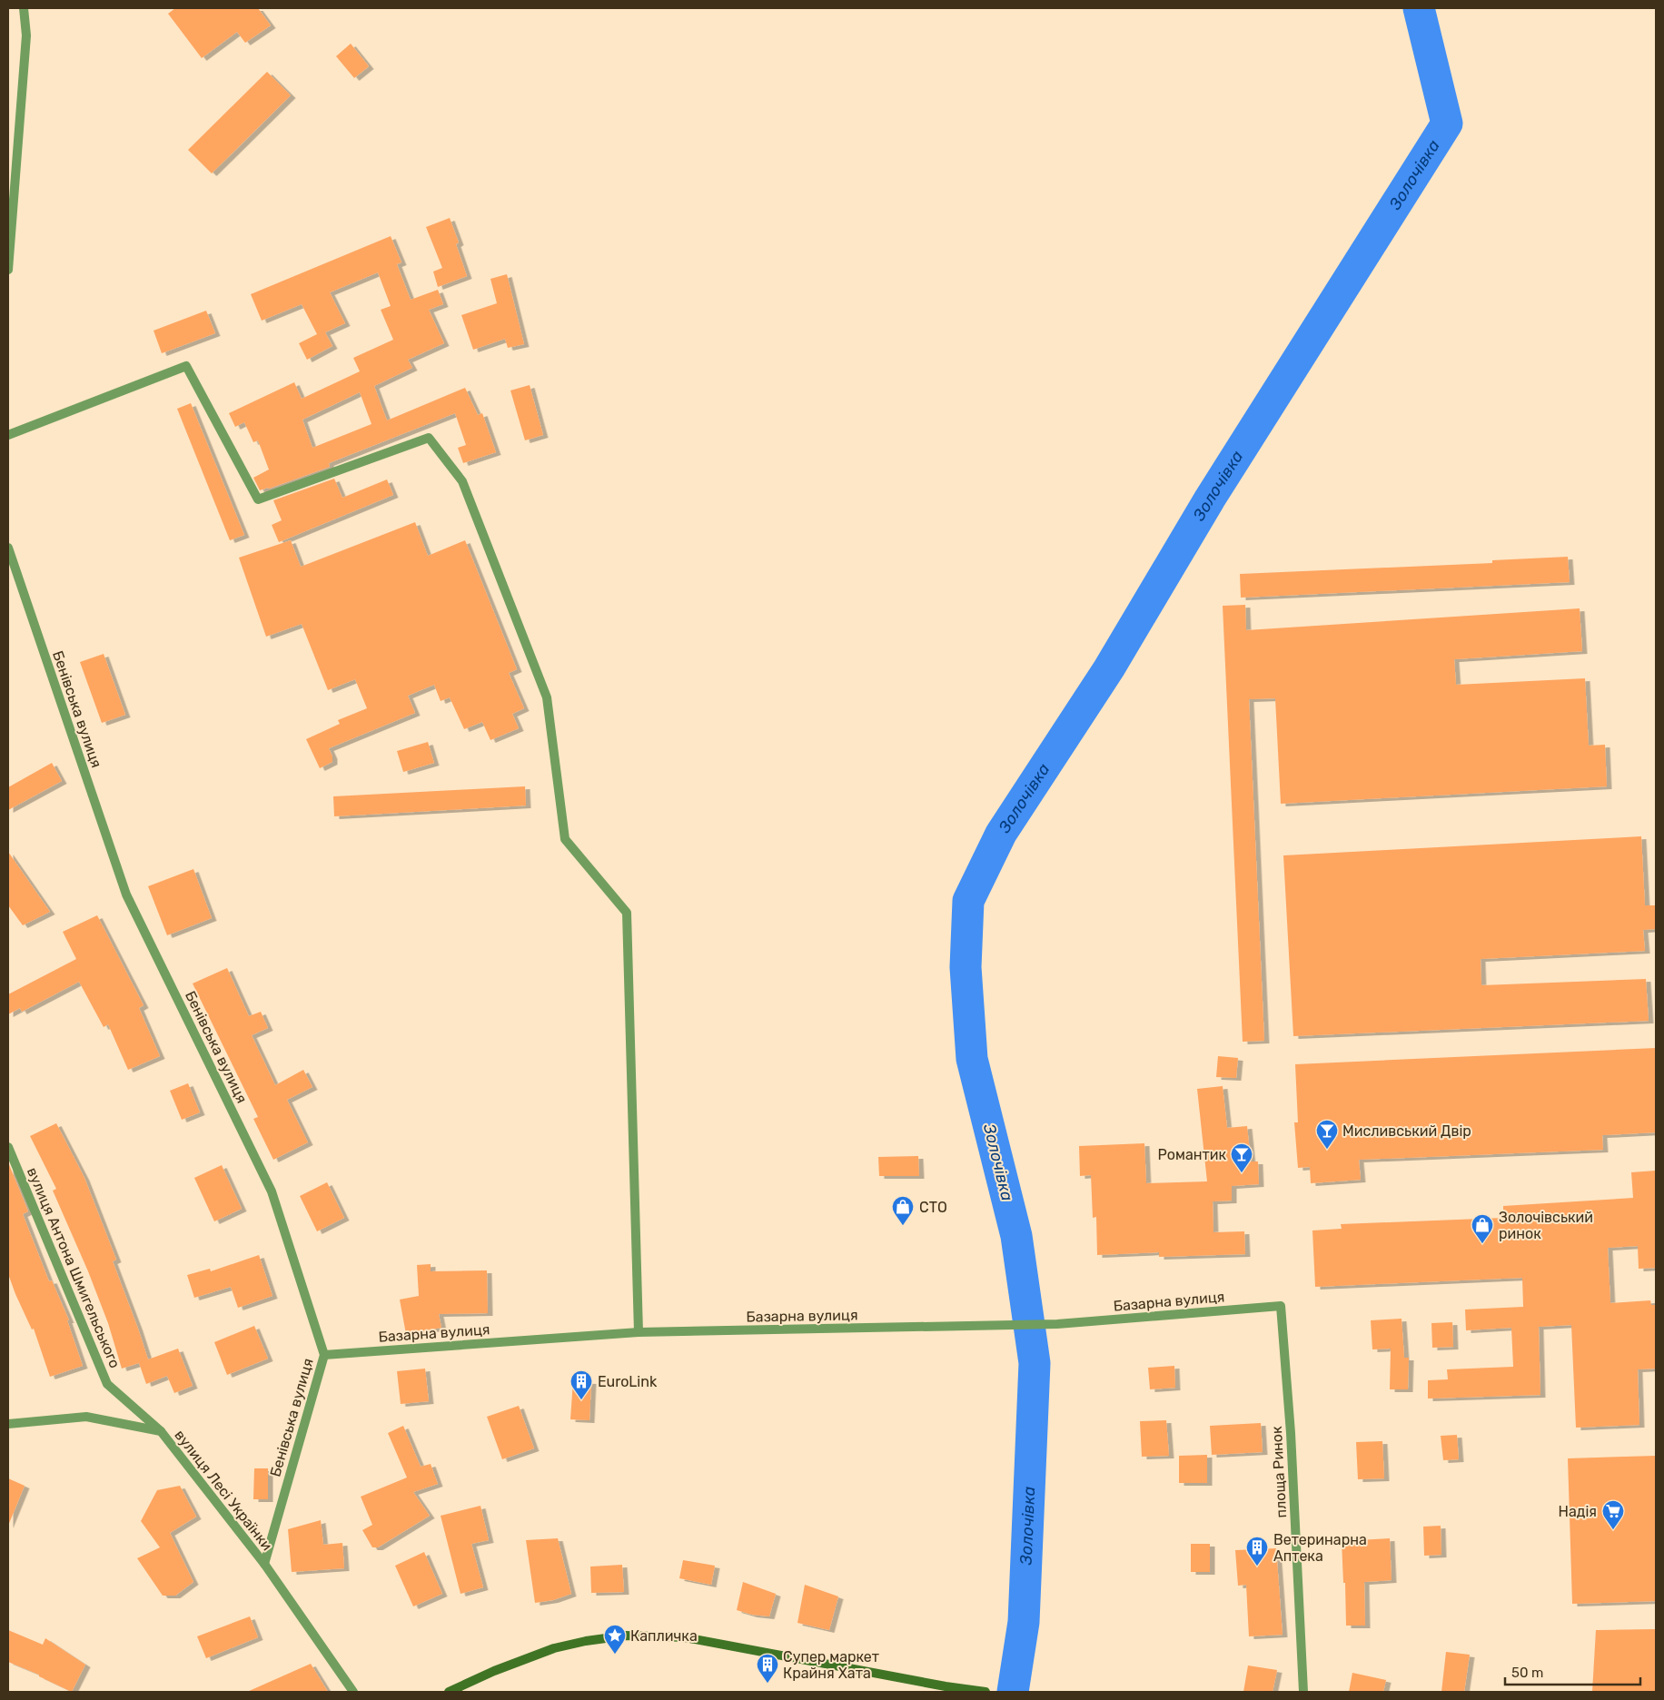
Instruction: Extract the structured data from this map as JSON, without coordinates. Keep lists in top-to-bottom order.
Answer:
{
  "streets": {
    "street": [
      "Бенівська вулиця",
      "вулиця Антона Шмигельського",
      "Базарна вулиця",
      "площа Ринок",
      "вулиця Лесі Українки"
    ]
  },
  "crossings": [
    ["Бенівська вулиця", "Базарна вулиця"],
    ["Бенівська вулиця", "вулиця Лесі Українки"],
    ["вулиця Антона Шмигельського", "вулиця Лесі Українки"],
    ["Базарна вулиця", "площа Ринок"]
  ],
  "water": ["Золочівка"],
  "places": {
    "bar": ["Мисливський Двір", "Романтик"],
    "shop": ["СТО", "Золочівський ринок"],
    "building": ["EuroLink", "Ветеринарна Аптека", "Супер маркет Крайня Хата"],
    "supermarket": ["Надія"],
    "place": ["Капличка"]
  },
  "scale_bar": "50 m"
}
